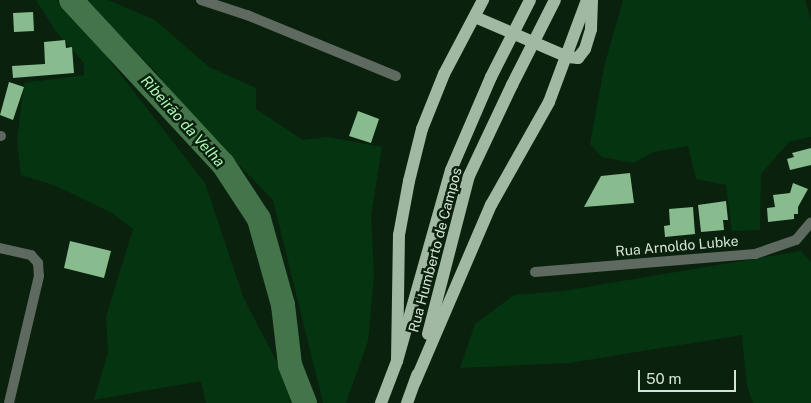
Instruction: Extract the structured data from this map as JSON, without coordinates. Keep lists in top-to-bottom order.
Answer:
{
  "streets": {
    "main road": ["Rua Humberto de Campos"],
    "street": ["Rua Arnoldo Lubke"]
  },
  "water": ["Ribeirão da Velha"],
  "scale_bar": "50 m"
}
